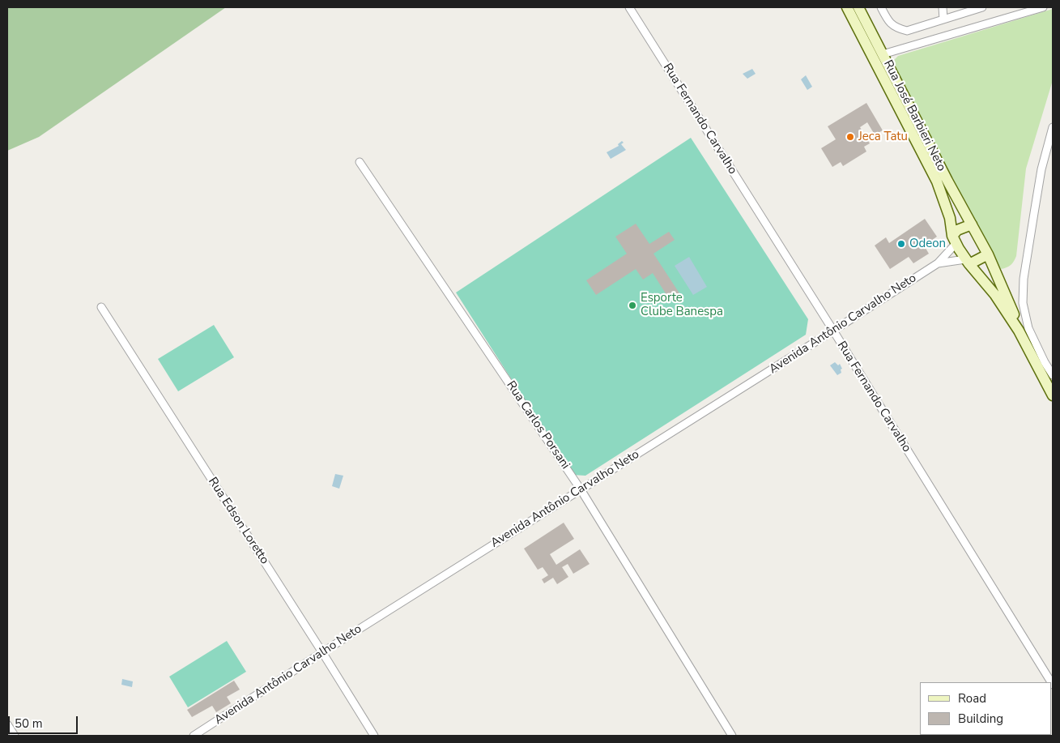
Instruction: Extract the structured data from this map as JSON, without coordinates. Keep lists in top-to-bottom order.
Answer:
{
  "streets": {
    "main road": ["Rua José Barbieri Neto"],
    "street": [
      "Rua Fernando Carvalho",
      "Avenida Antônio Carvalho Neto",
      "Rua Carlos Porsani",
      "Rua Edson Loretto"
    ]
  },
  "crossings": [
    ["Rua Fernando Carvalho", "Avenida Antônio Carvalho Neto"],
    ["Avenida Antônio Carvalho Neto", "Rua Carlos Porsani"],
    ["Avenida Antônio Carvalho Neto", "Rua Edson Loretto"]
  ],
  "places": ["Jeca Tatu", "Odeon", "Esporte Clube Banespa"],
  "legend": ["Road", "Building"],
  "scale_bar": "50 m"
}
